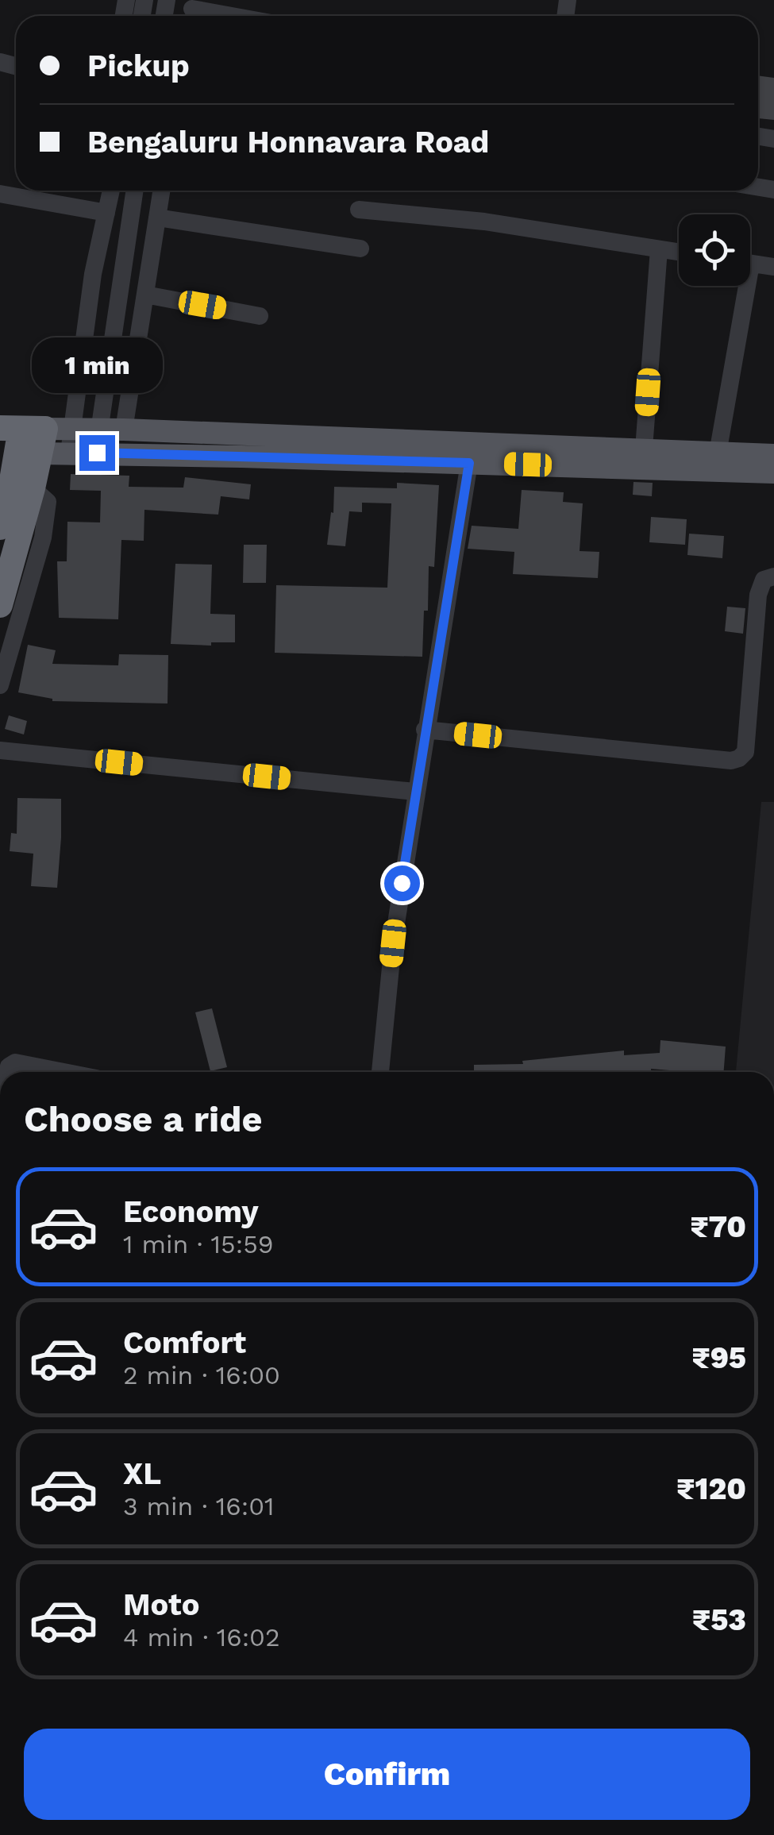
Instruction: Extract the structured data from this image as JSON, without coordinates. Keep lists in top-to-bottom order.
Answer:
{
  "page": {
    "banner": ["Pickup", "Bengaluru Honnavara Road"],
    "bubble": "1 min",
    "heading": "Choose a ride",
    "list": [
      {
        "name": "Economy",
        "note": "1 min · 15:59",
        "value": "₹70"
      },
      {
        "name": "Comfort",
        "note": "2 min · 16:00",
        "value": "₹95"
      },
      {
        "name": "XL",
        "note": "3 min · 16:01",
        "value": "₹120"
      },
      {
        "name": "Moto",
        "note": "4 min · 16:02",
        "value": "₹53"
      }
    ],
    "buttons": "Confirm"
  }
}
